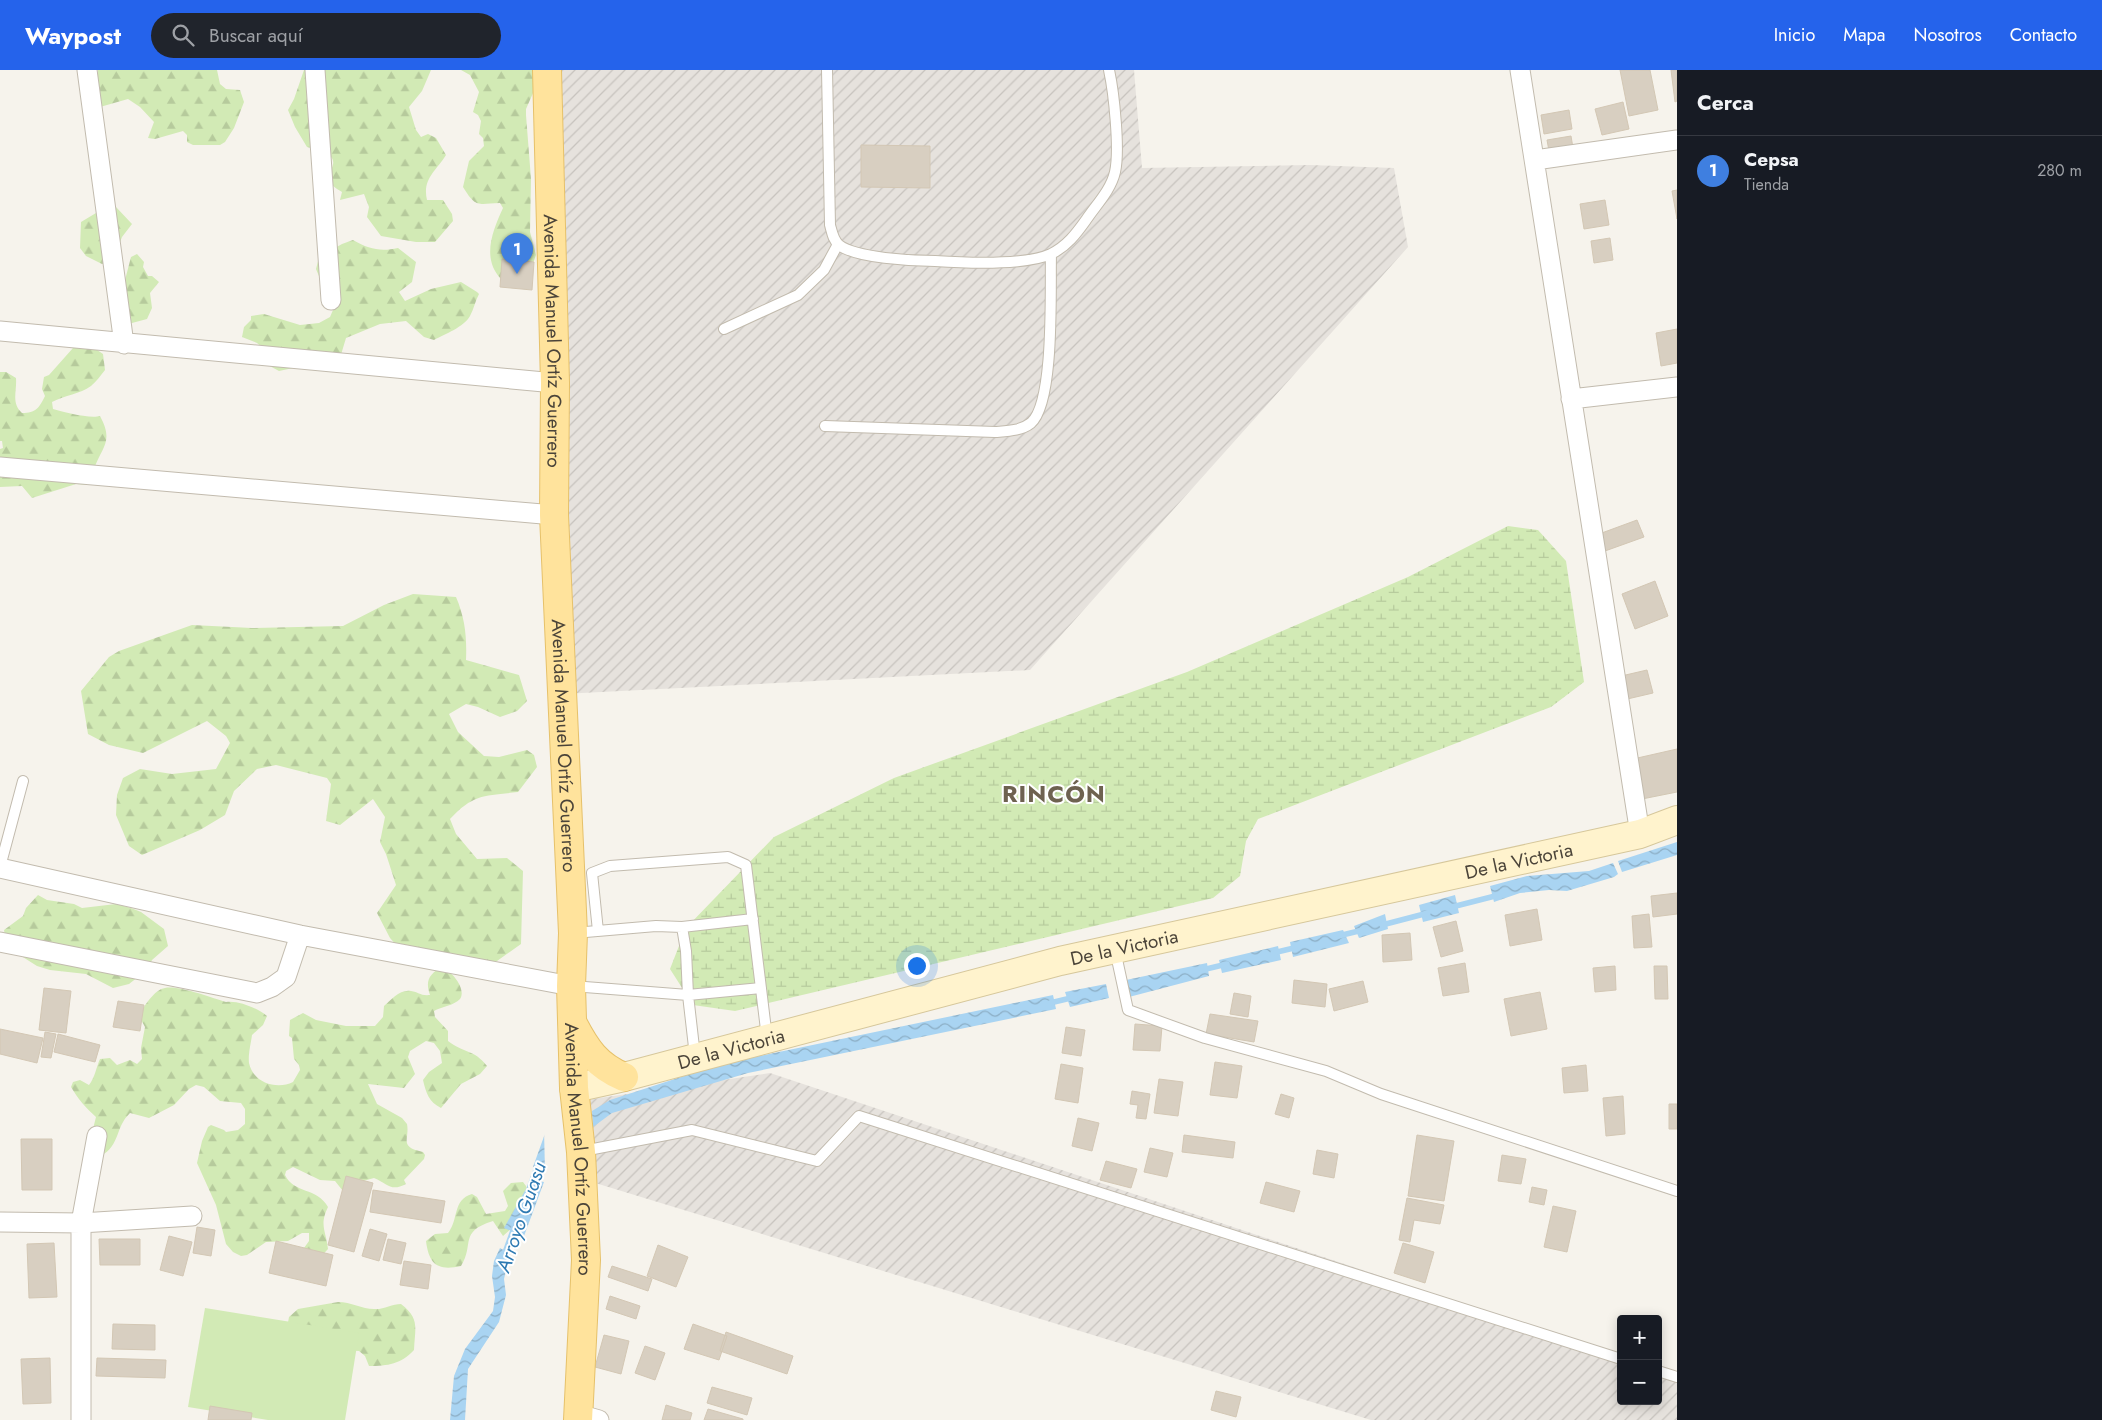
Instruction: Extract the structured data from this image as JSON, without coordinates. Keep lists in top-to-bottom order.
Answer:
{
  "streets": {
    "main road": ["Avenida Manuel Ortíz Guerrero", "De la Victoria"]
  },
  "crossings": [
    ["Avenida Manuel Ortíz Guerrero", "De la Victoria"]
  ],
  "districts": ["RINCÓN"],
  "water": ["Arroyo Guasu"],
  "page": {
    "header": "Waypost",
    "search": "Buscar aquí",
    "nav": [
      "Inicio",
      "Mapa",
      "Nosotros",
      "Contacto"
    ],
    "heading": "Cerca",
    "list": [
      {
        "mark": "1",
        "name": "Cepsa",
        "note": "Tienda",
        "value": "280 m"
      }
    ],
    "pins": "1",
    "map_buttons": ["+", "−"]
  }
}
